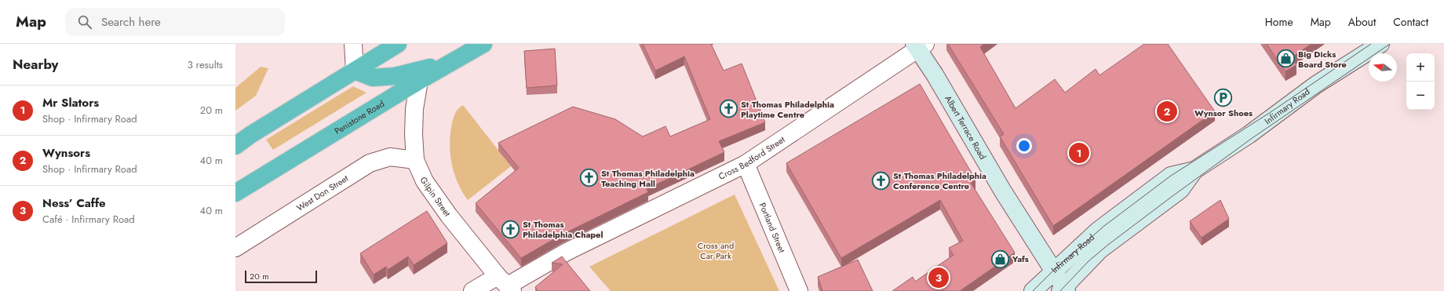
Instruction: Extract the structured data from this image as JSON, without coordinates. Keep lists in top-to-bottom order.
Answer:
{
  "streets": {
    "highway": ["Penistone Road"],
    "street": [
      "Infirmary Road",
      "Albert Terrace Road",
      "Cross Bedford Street",
      "West Don Street",
      "Gilpin Street",
      "Portland Street"
    ]
  },
  "crossings": [
    ["Infirmary Road", "Albert Terrace Road"],
    ["Penistone Road", "Gilpin Street"],
    ["Albert Terrace Road", "Cross Bedford Street"],
    ["Cross Bedford Street", "Gilpin Street"],
    ["Cross Bedford Street", "Portland Street"],
    ["West Don Street", "Gilpin Street"]
  ],
  "parks": ["Cross and Car Park"],
  "places": {
    "shop": ["Big Dicks Board Store", "Yafs"],
    "parking": ["Wynsor Shoes"],
    "church": [
      "St Thomas Philadelphia Playtime Centre",
      "St Thomas Philadelphia Teaching Hall",
      "St Thomas Philadelphia Conference Centre",
      "St Thomas Philadelphia Chapel"
    ]
  },
  "scale_bar": "20 m",
  "north": "left",
  "page": {
    "header": "Map",
    "search": "Search here",
    "nav": [
      "Home",
      "Map",
      "About",
      "Contact"
    ],
    "heading": ["Nearby", "3 results"],
    "map_buttons": ["+", "−"],
    "list": [
      {
        "mark": "1",
        "name": "Mr Slators",
        "note": "Shop · Infirmary Road",
        "value": "20 m"
      },
      {
        "mark": "2",
        "name": "Wynsors",
        "note": "Shop · Infirmary Road",
        "value": "40 m"
      },
      {
        "mark": "3",
        "name": "Ness’ Caffe",
        "note": "Café · Infirmary Road",
        "value": "40 m"
      }
    ],
    "pins": ["2", "1", "3"],
    "scale": "20 m"
  }
}
